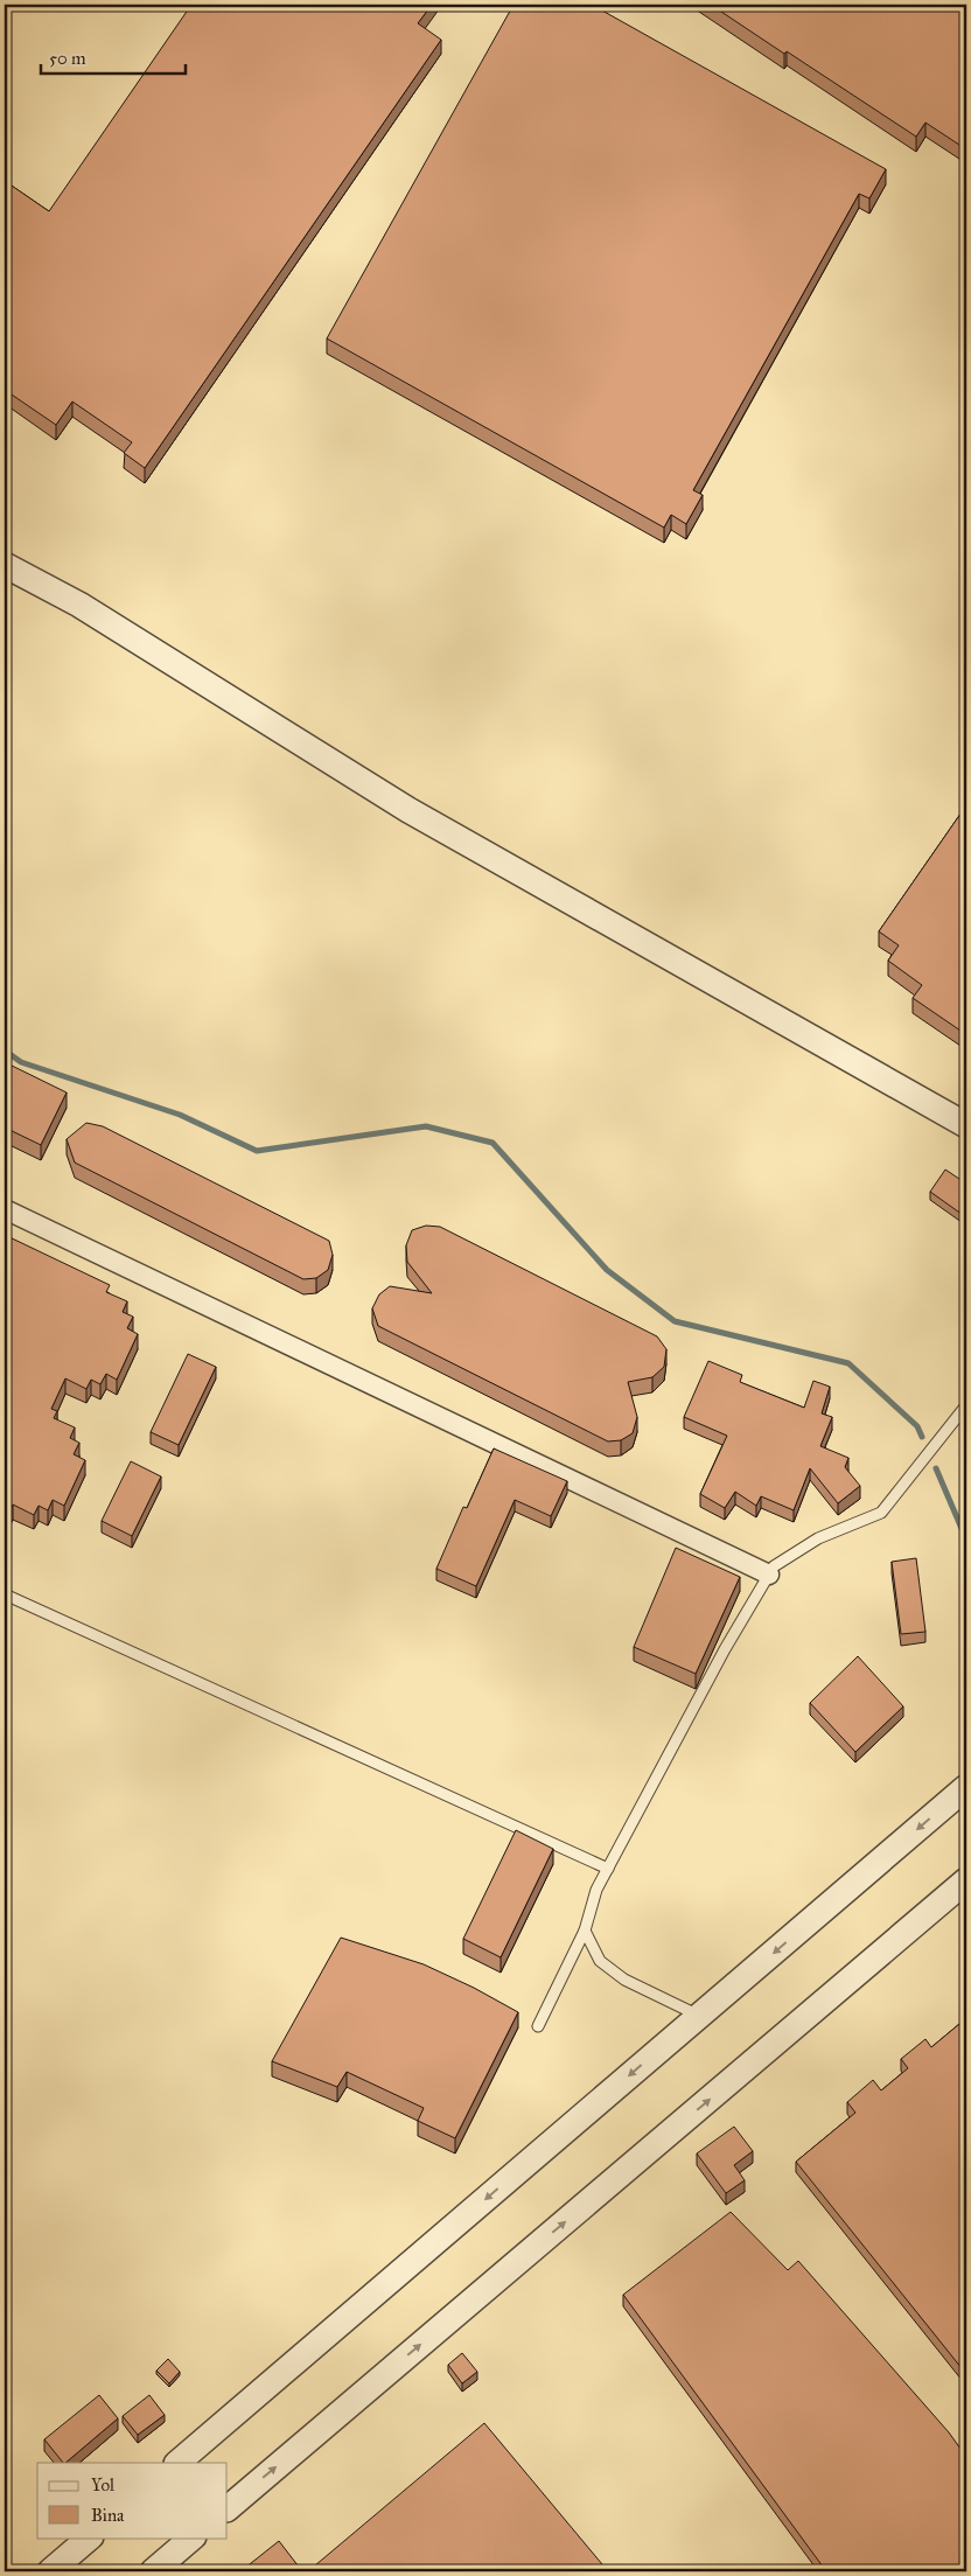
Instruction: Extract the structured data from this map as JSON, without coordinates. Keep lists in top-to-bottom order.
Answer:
{
  "legend": ["Yol", "Bina"],
  "scale_bar": "50 m"
}
